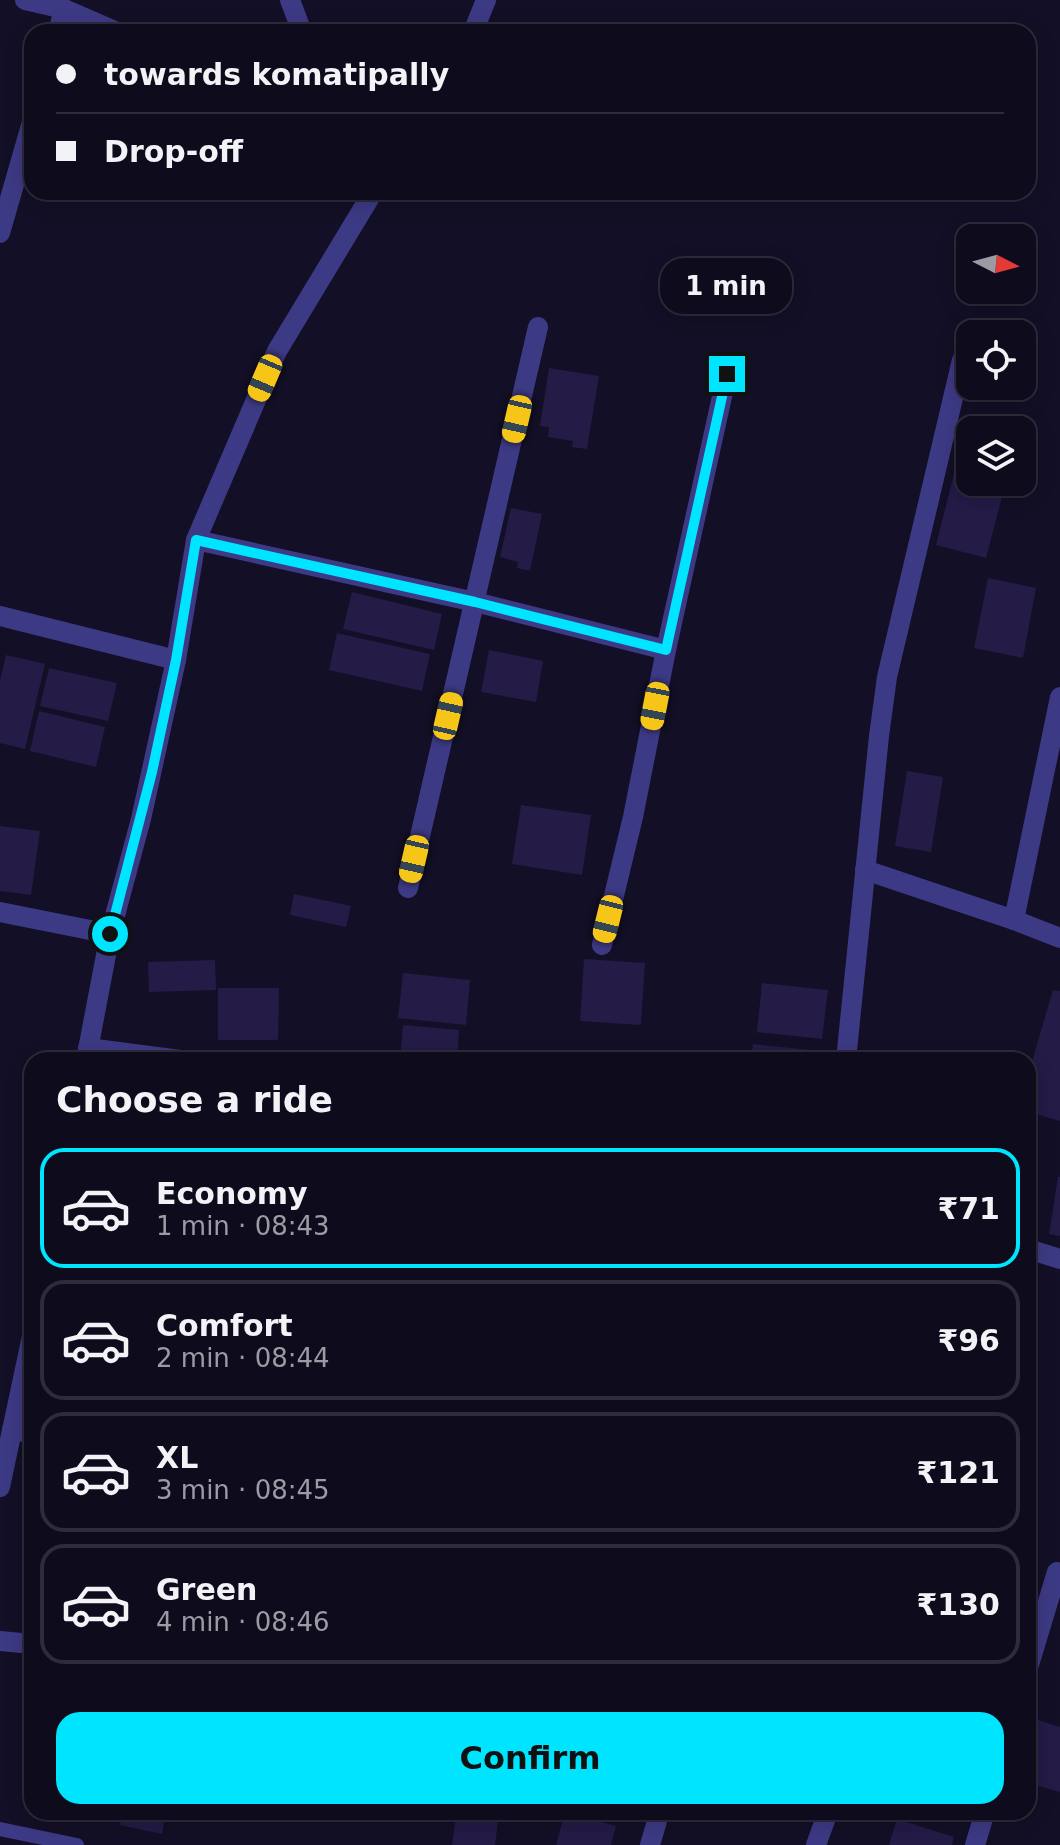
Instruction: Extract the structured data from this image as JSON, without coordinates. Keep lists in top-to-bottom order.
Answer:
{
  "north": "right",
  "page": {
    "banner": ["towards komatipally", "Drop-off"],
    "bubble": "1 min",
    "heading": "Choose a ride",
    "list": [
      {
        "name": "Economy",
        "note": "1 min · 08:43",
        "value": "₹71"
      },
      {
        "name": "Comfort",
        "note": "2 min · 08:44",
        "value": "₹96"
      },
      {
        "name": "XL",
        "note": "3 min · 08:45",
        "value": "₹121"
      },
      {
        "name": "Green",
        "note": "4 min · 08:46",
        "value": "₹130"
      }
    ],
    "buttons": "Confirm"
  }
}
